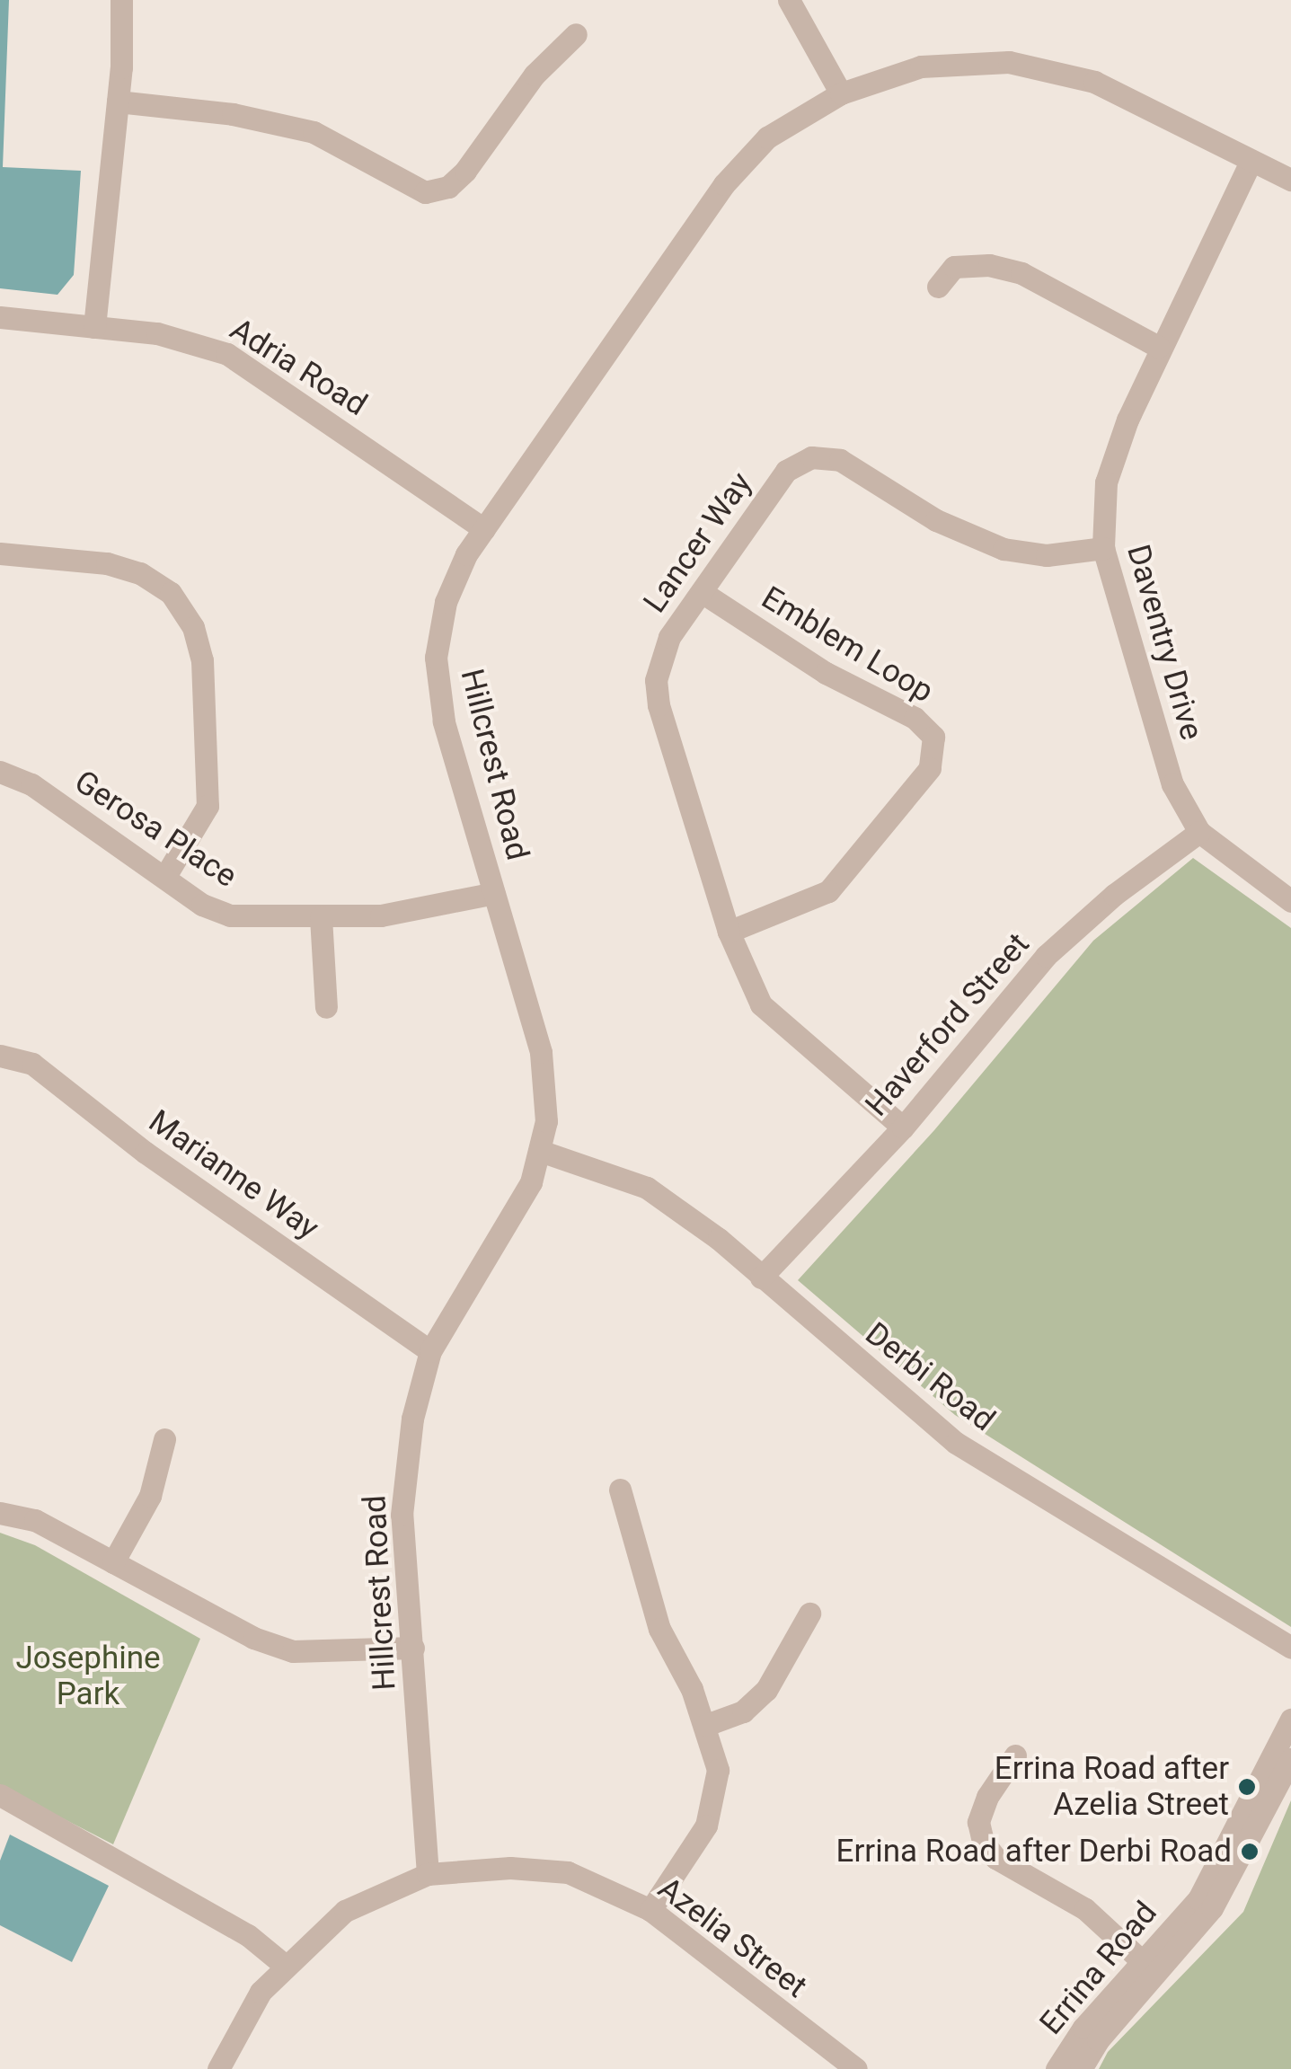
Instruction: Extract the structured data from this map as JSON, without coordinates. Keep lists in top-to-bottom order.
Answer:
{
  "streets": {
    "street": [
      "Adria Road",
      "Lancer Way",
      "Daventry Drive",
      "Emblem Loop",
      "Hillcrest Road",
      "Gerosa Place",
      "Haverford Street",
      "Marianne Way",
      "Derbi Road",
      "Azelia Street",
      "Errina Road"
    ]
  },
  "crossings": [
    ["Adria Road", "Hillcrest Road"],
    ["Lancer Way", "Daventry Drive"],
    ["Lancer Way", "Emblem Loop"],
    ["Lancer Way", "Haverford Street"],
    ["Daventry Drive", "Hillcrest Road"],
    ["Daventry Drive", "Haverford Street"],
    ["Hillcrest Road", "Gerosa Place"],
    ["Hillcrest Road", "Marianne Way"],
    ["Hillcrest Road", "Derbi Road"],
    ["Hillcrest Road", "Azelia Street"],
    ["Haverford Street", "Derbi Road"]
  ],
  "parks": ["Josephine Park"],
  "places": ["Errina Road after Azelia Street", "Errina Road after Derbi Road"]
}
